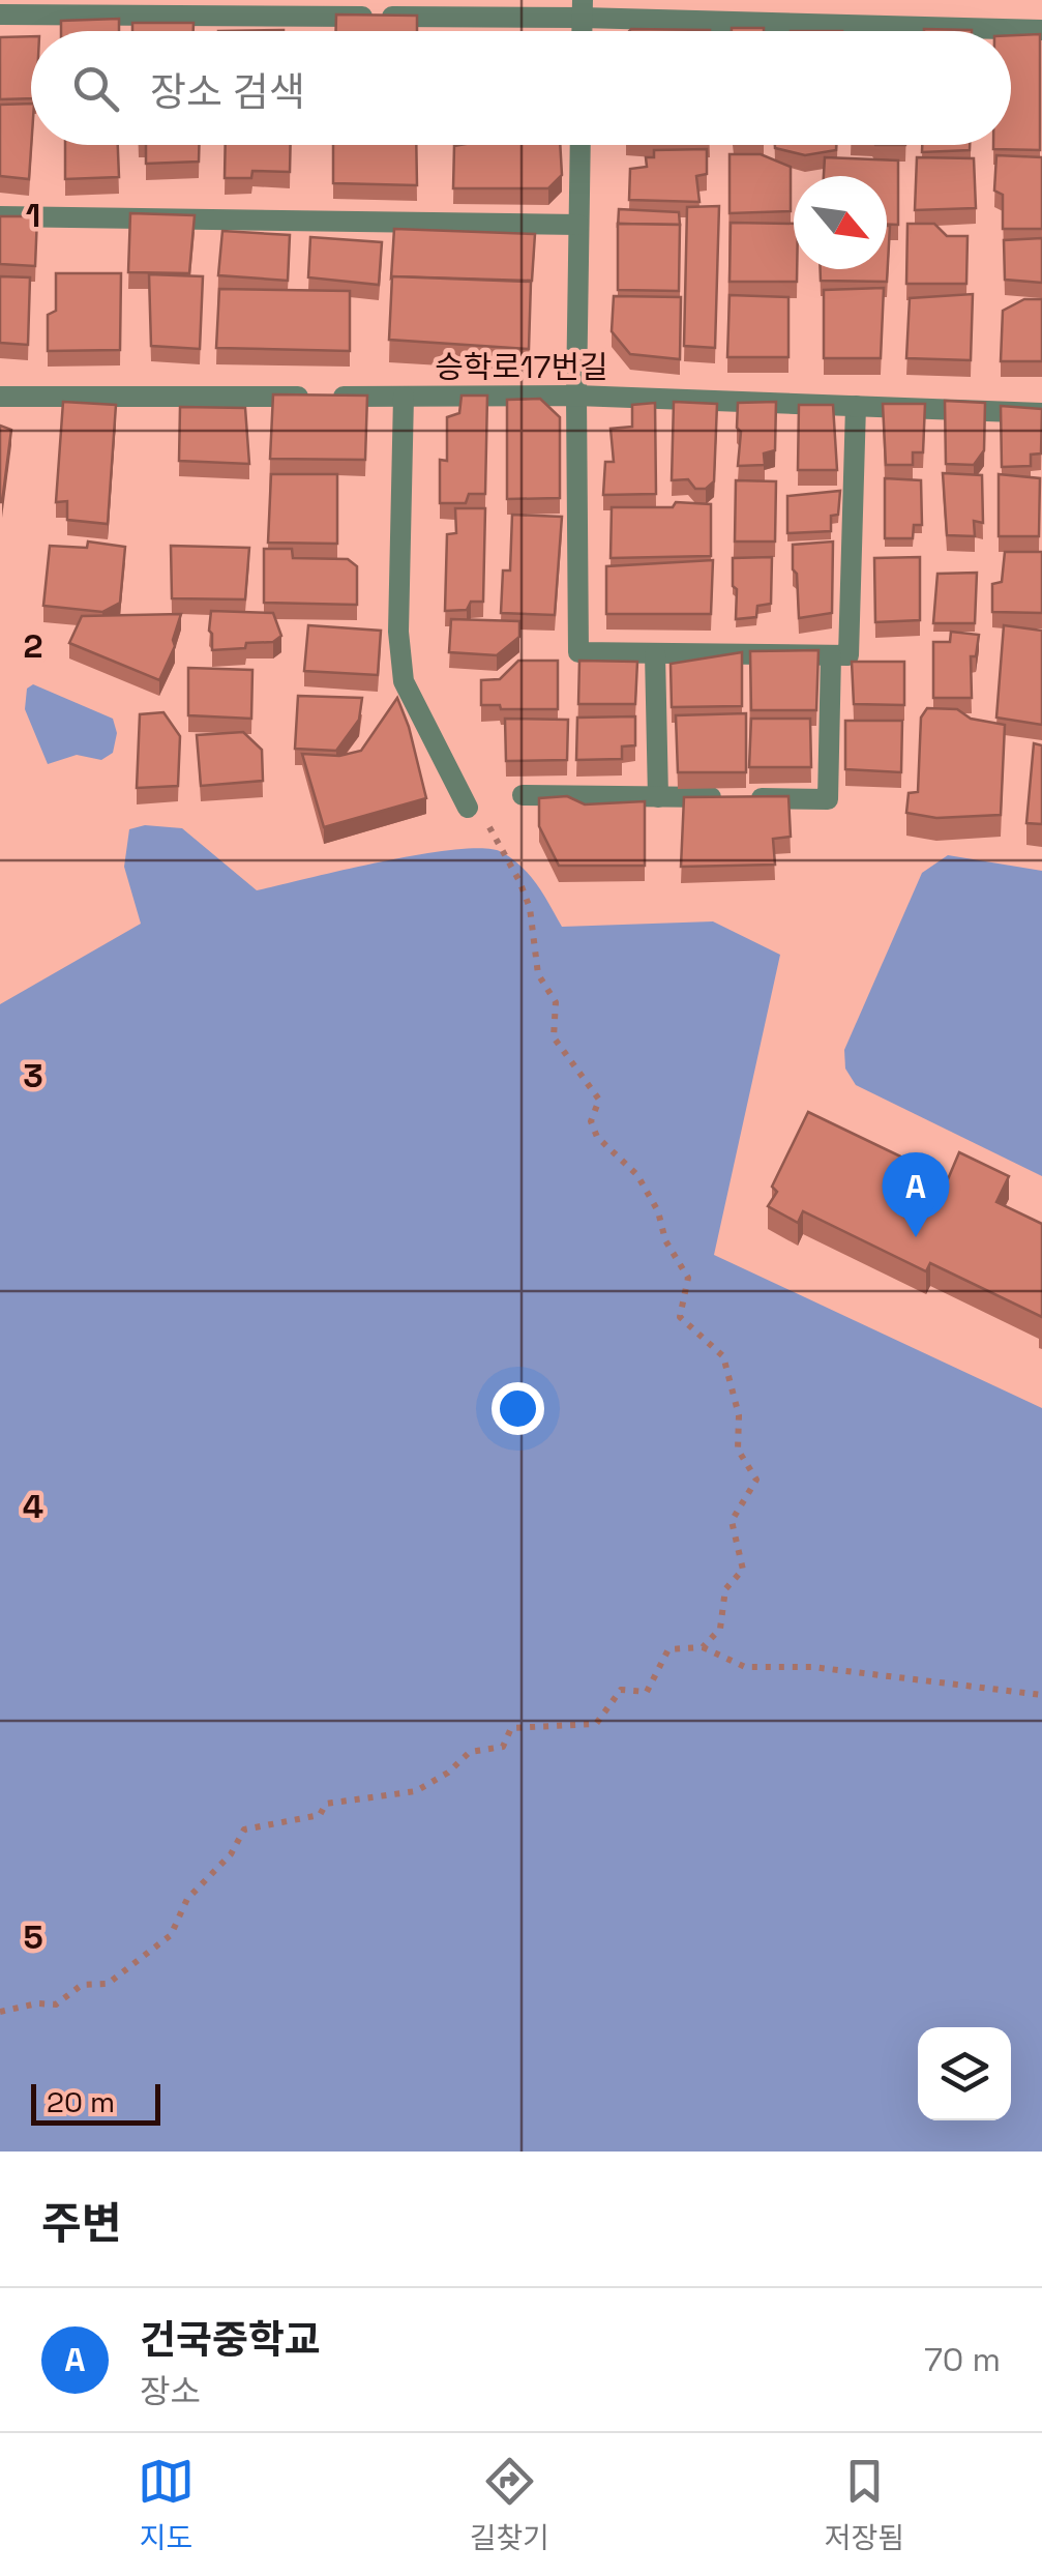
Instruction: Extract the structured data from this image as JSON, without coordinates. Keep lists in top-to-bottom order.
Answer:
{
  "streets": {
    "lane": ["승학로17번길"]
  },
  "scale_bar": "20 m",
  "north": "bottom right",
  "page": {
    "search": "장소 검색",
    "pins": "A",
    "scale": "20 m",
    "heading": "주변",
    "list": [
      {
        "mark": "A",
        "name": "건국중학교",
        "note": "장소",
        "value": "70 m"
      }
    ],
    "nav": ["지도", "길찾기", "저장됨"]
  },
  "grid": {
    "rows": [
      "1",
      "2",
      "3",
      "4",
      "5"
    ]
  }
}
